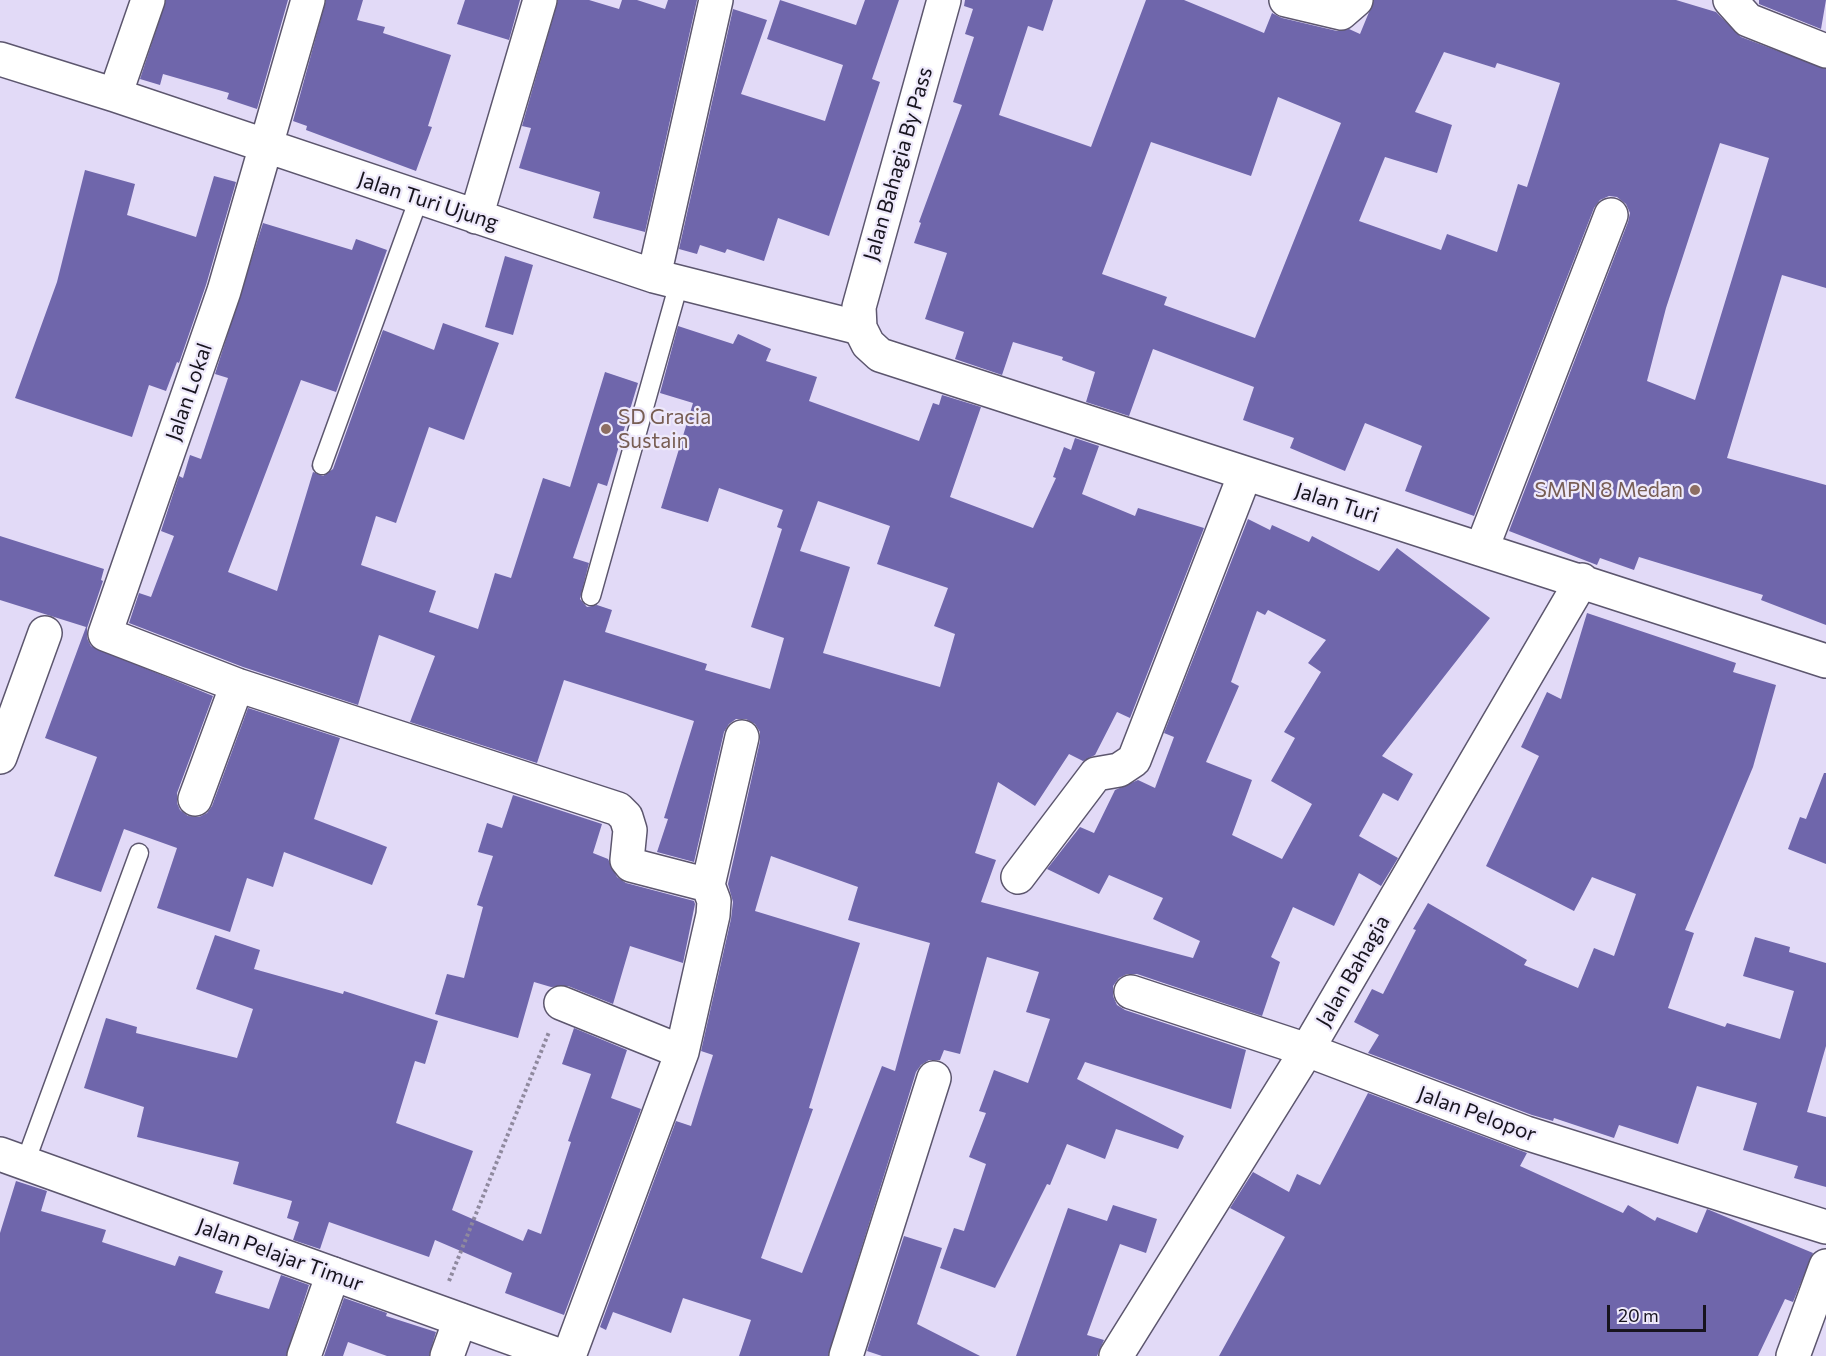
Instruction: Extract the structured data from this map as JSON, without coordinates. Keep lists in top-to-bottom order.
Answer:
{
  "streets": {
    "street": [
      "Jalan Bahagia By Pass",
      "Jalan Turi Ujung",
      "Jalan Lokal",
      "Jalan Turi",
      "Jalan Bahagia",
      "Jalan Pelopor",
      "Jalan Pelajar Timur"
    ]
  },
  "crossings": [
    ["Jalan Bahagia By Pass", "Jalan Turi Ujung"],
    ["Jalan Bahagia By Pass", "Jalan Turi"],
    ["Jalan Turi Ujung", "Jalan Lokal"],
    ["Jalan Turi Ujung", "Jalan Turi"],
    ["Jalan Turi", "Jalan Bahagia"],
    ["Jalan Bahagia", "Jalan Pelopor"]
  ],
  "places": ["SD Gracia Sustain", "SMPN 8 Medan"],
  "scale_bar": "20 m"
}
